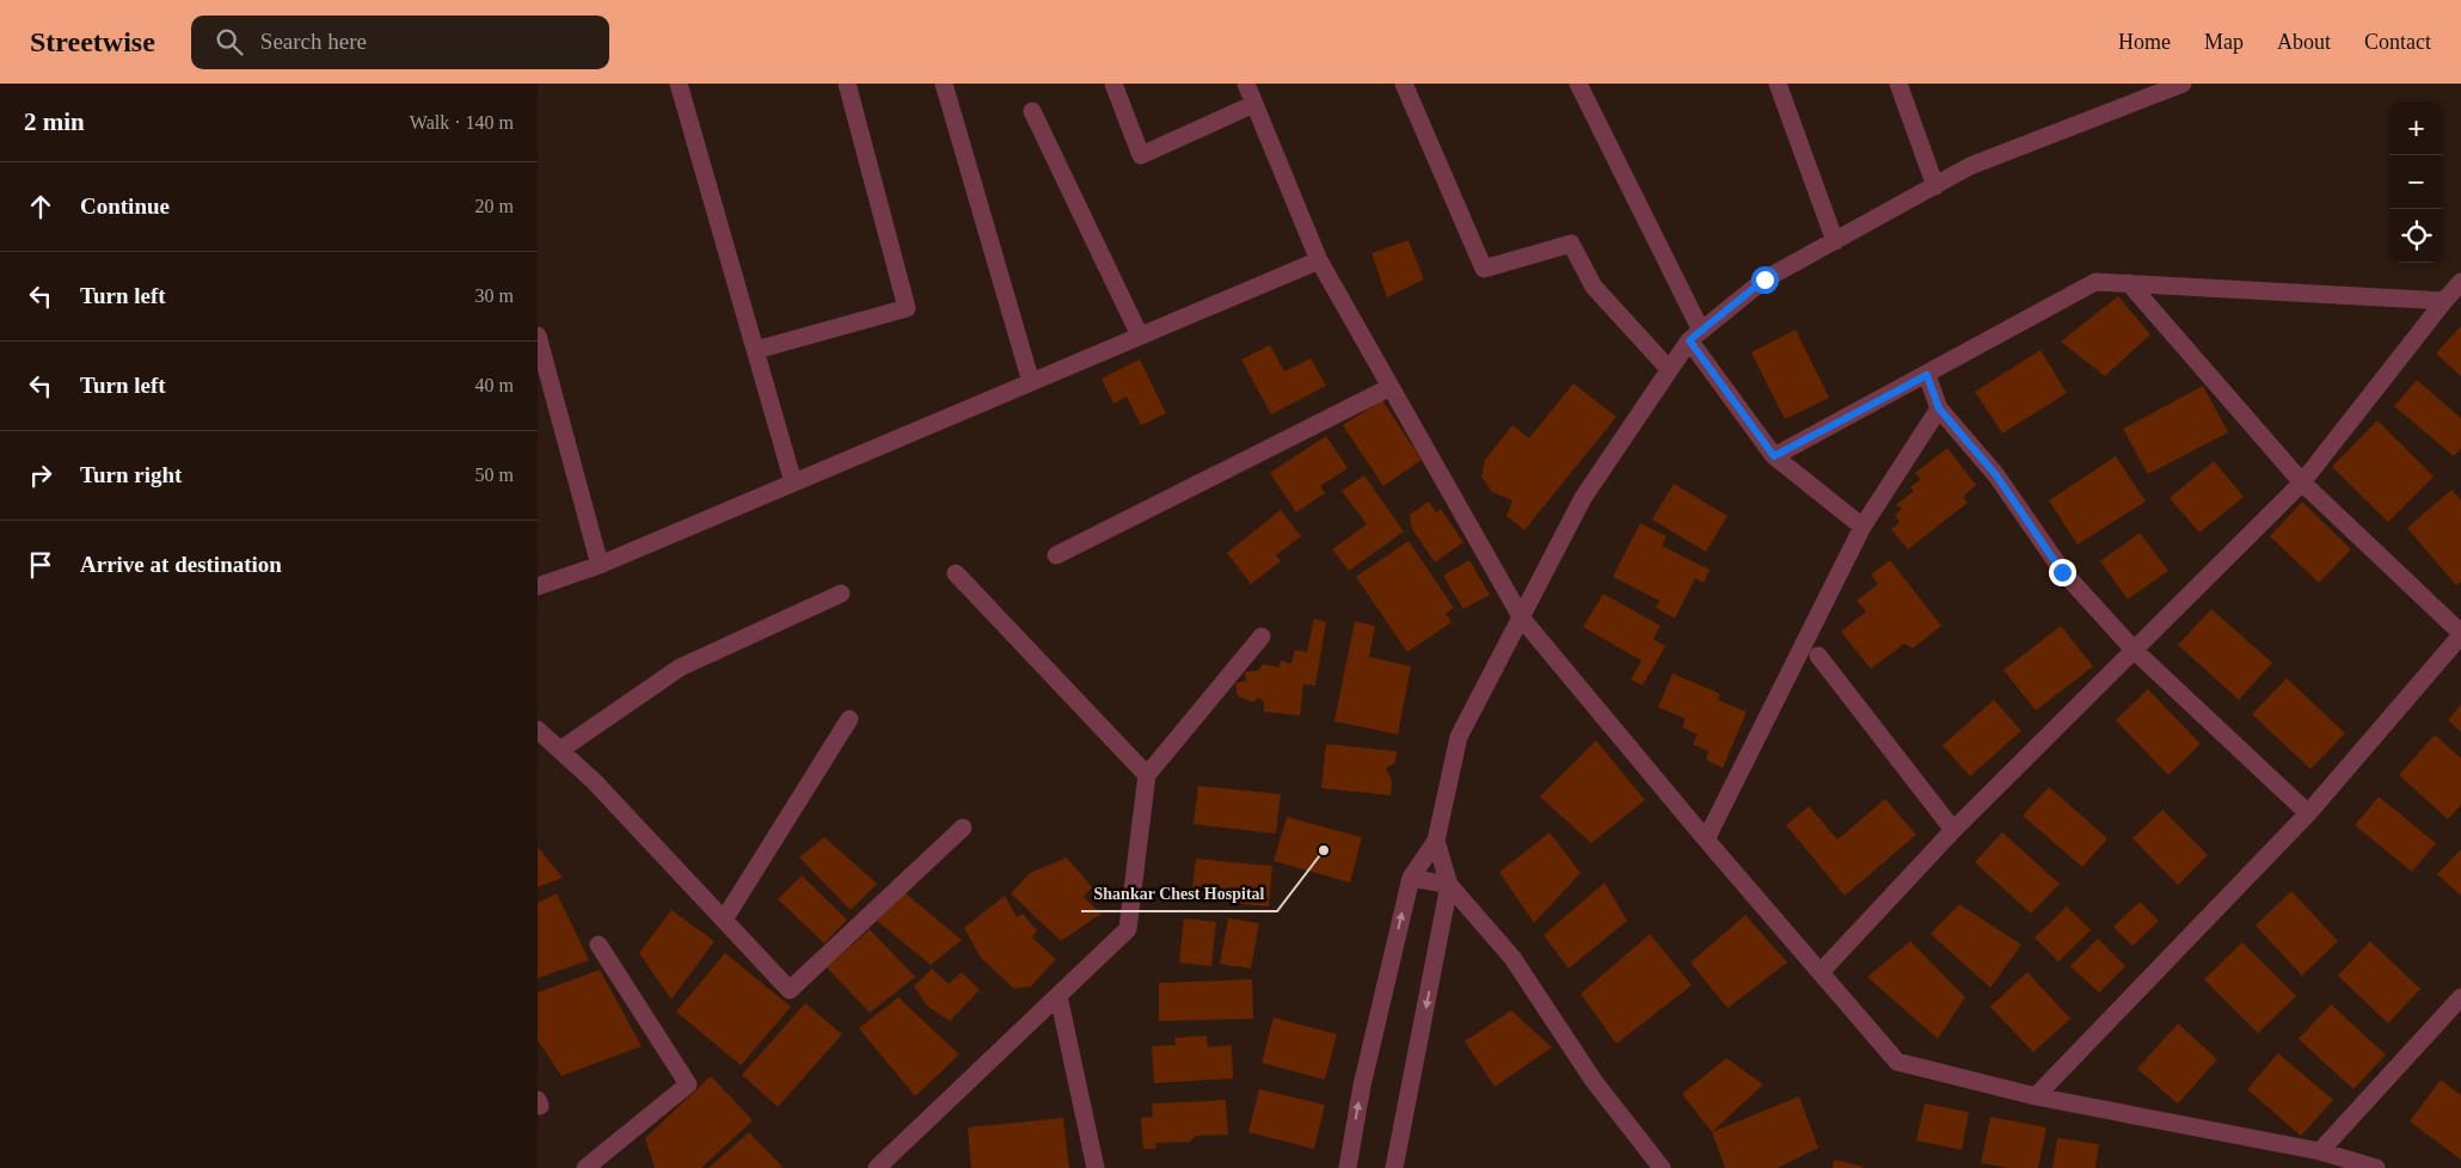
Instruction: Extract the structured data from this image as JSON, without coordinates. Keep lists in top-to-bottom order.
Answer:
{
  "places": ["Shankar Chest Hospital"],
  "page": {
    "header": "Streetwise",
    "search": "Search here",
    "nav": [
      "Home",
      "Map",
      "About",
      "Contact"
    ],
    "heading": ["2 min", "Walk · 140 m"],
    "map_buttons": ["+", "−"],
    "list": [
      ["Continue", "20 m"],
      ["Turn left", "30 m"],
      ["Turn left", "40 m"],
      ["Turn right", "50 m"],
      "Arrive at destination"
    ]
  }
}
